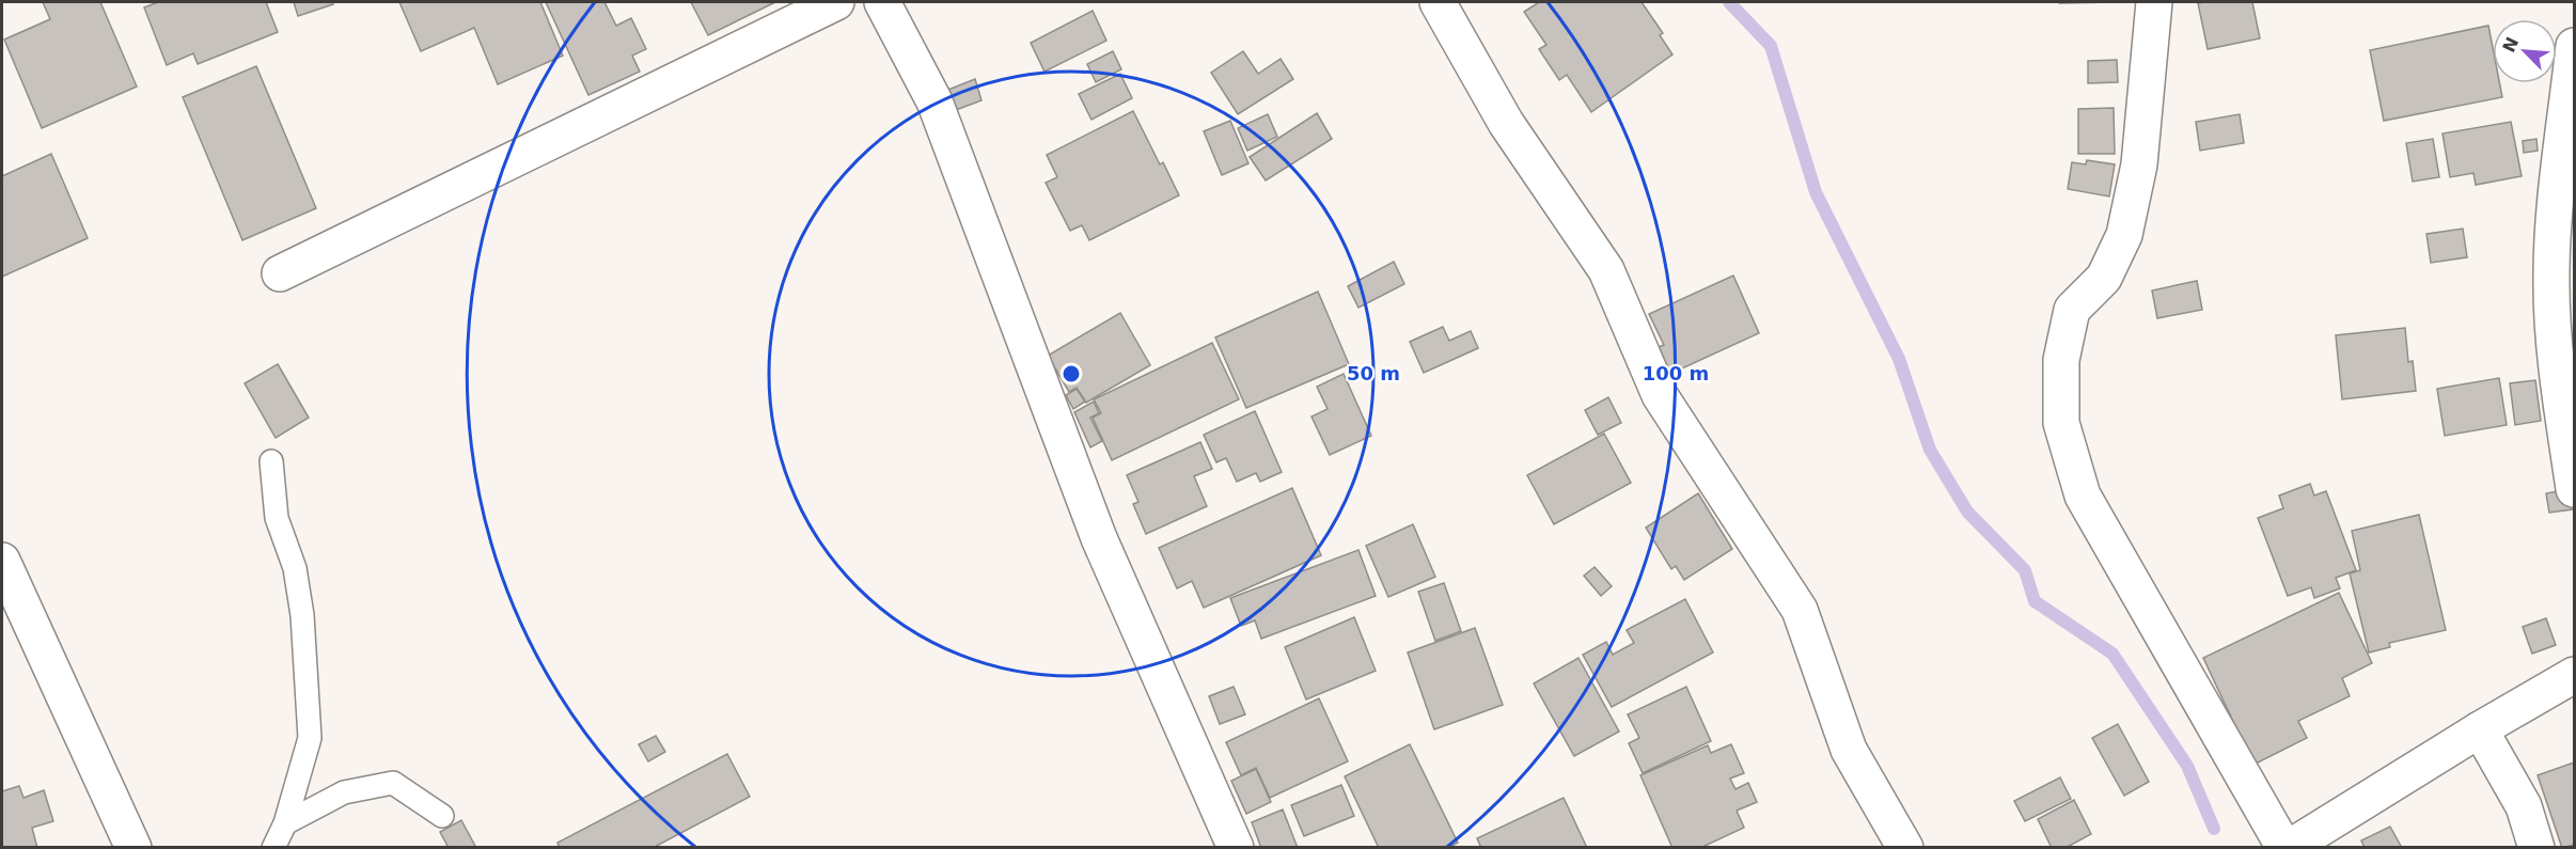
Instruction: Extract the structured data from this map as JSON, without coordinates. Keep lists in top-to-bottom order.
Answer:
{
  "north": "top left",
  "rings": ["50 m", "100 m"]
}
